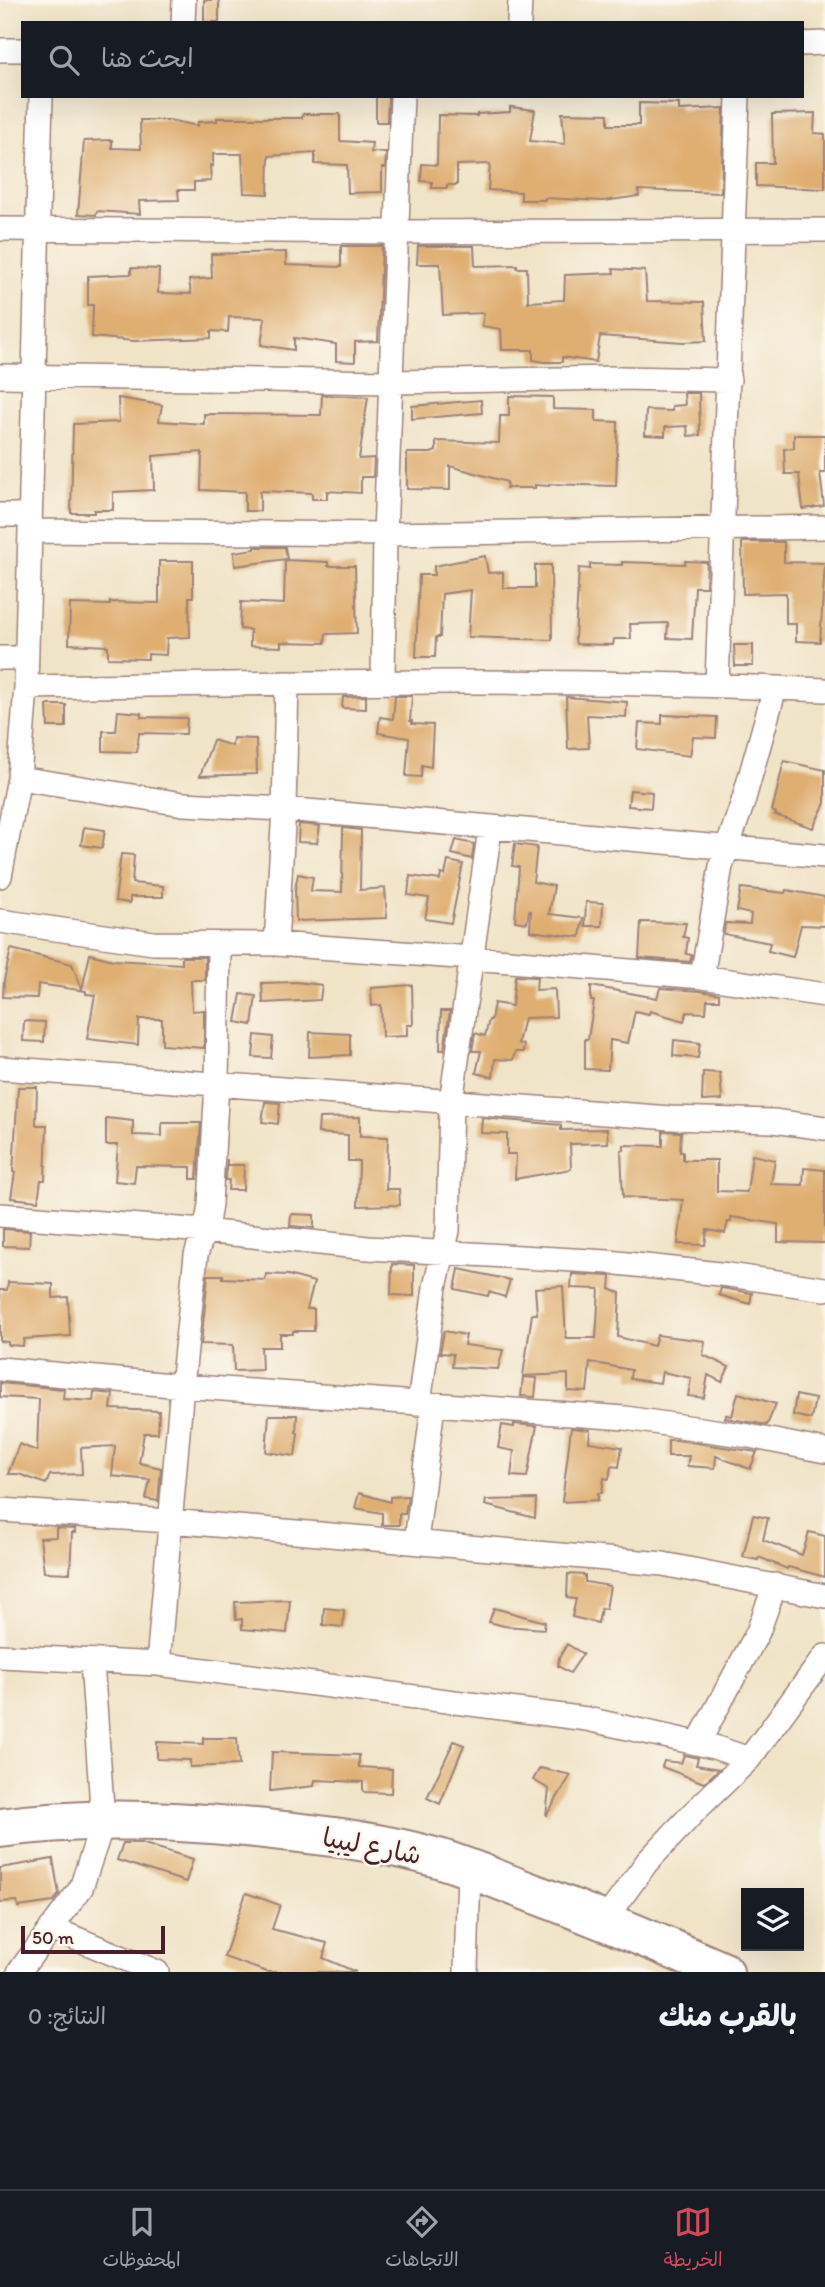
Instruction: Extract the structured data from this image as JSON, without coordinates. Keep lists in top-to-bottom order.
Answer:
{
  "streets": {
    "highway": ["شارع ليبيا"]
  },
  "scale_bar": "50 m",
  "page": {
    "search": "ابحث هنا",
    "scale": "50 m",
    "heading": ["بالقرب منك", "النتائج: 0"],
    "nav": ["الخريطة", "الاتجاهات", "المحفوظات"]
  }
}
